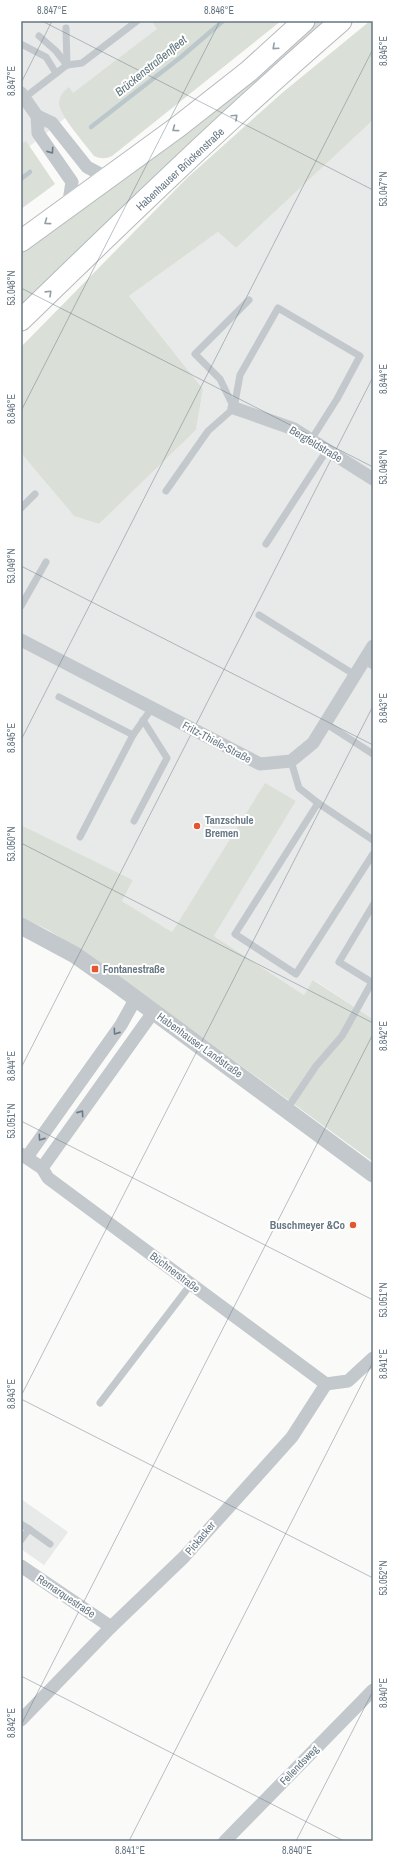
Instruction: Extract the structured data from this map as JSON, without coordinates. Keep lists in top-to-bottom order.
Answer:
{
  "streets": {
    "main road": ["Habenhauser Brückenstraße"],
    "street": [
      "Bergfeldstraße",
      "Fritz-Thiele-Straße",
      "Habenhauser Landstraße",
      "Büchnerstraße",
      "Pickacker",
      "Remarquestraße",
      "Fellendsweg"
    ]
  },
  "crossings": [
    ["Büchnerstraße", "Pickacker"],
    ["Pickacker", "Remarquestraße"]
  ],
  "water": ["Brückenstraßenfleet"],
  "places": {
    "other": ["Tanzschule Bremen", "Buschmeyer &Co"],
    "transit": ["Fontanestraße"]
  },
  "coordinates": [
    "8.847°E",
    "8.846°E",
    "8.845°E",
    "53.047°N",
    "53.048°N",
    "8.844°E",
    "53.049°N",
    "8.843°E",
    "53.050°N",
    "8.842°E",
    "53.051°N",
    "8.841°E",
    "53.052°N",
    "8.840°E"
  ]
}
